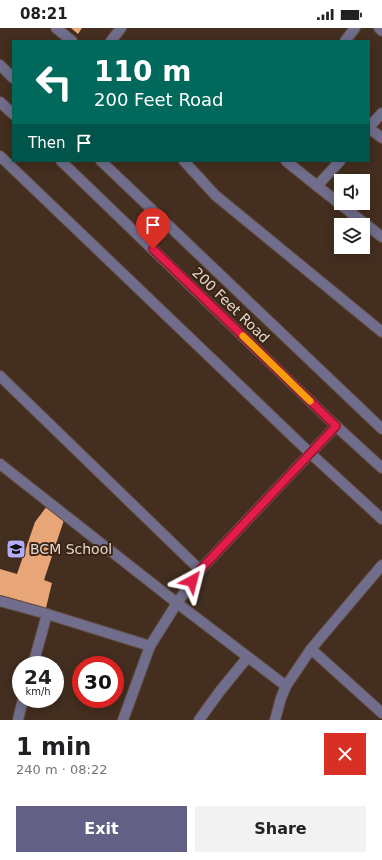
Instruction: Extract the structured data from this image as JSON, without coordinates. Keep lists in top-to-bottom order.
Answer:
{
  "streets": {
    "street": ["200 Feet Road"]
  },
  "places": {
    "school or university": ["BCM School"]
  },
  "page": {
    "status": "08:21",
    "turn": ["110 m", "200 Feet Road"],
    "then": "Then",
    "speed": "24 km/h",
    "limit": "30",
    "heading": ["1 min", "240 m · 08:22"],
    "buttons": ["Exit", "Share"]
  }
}
